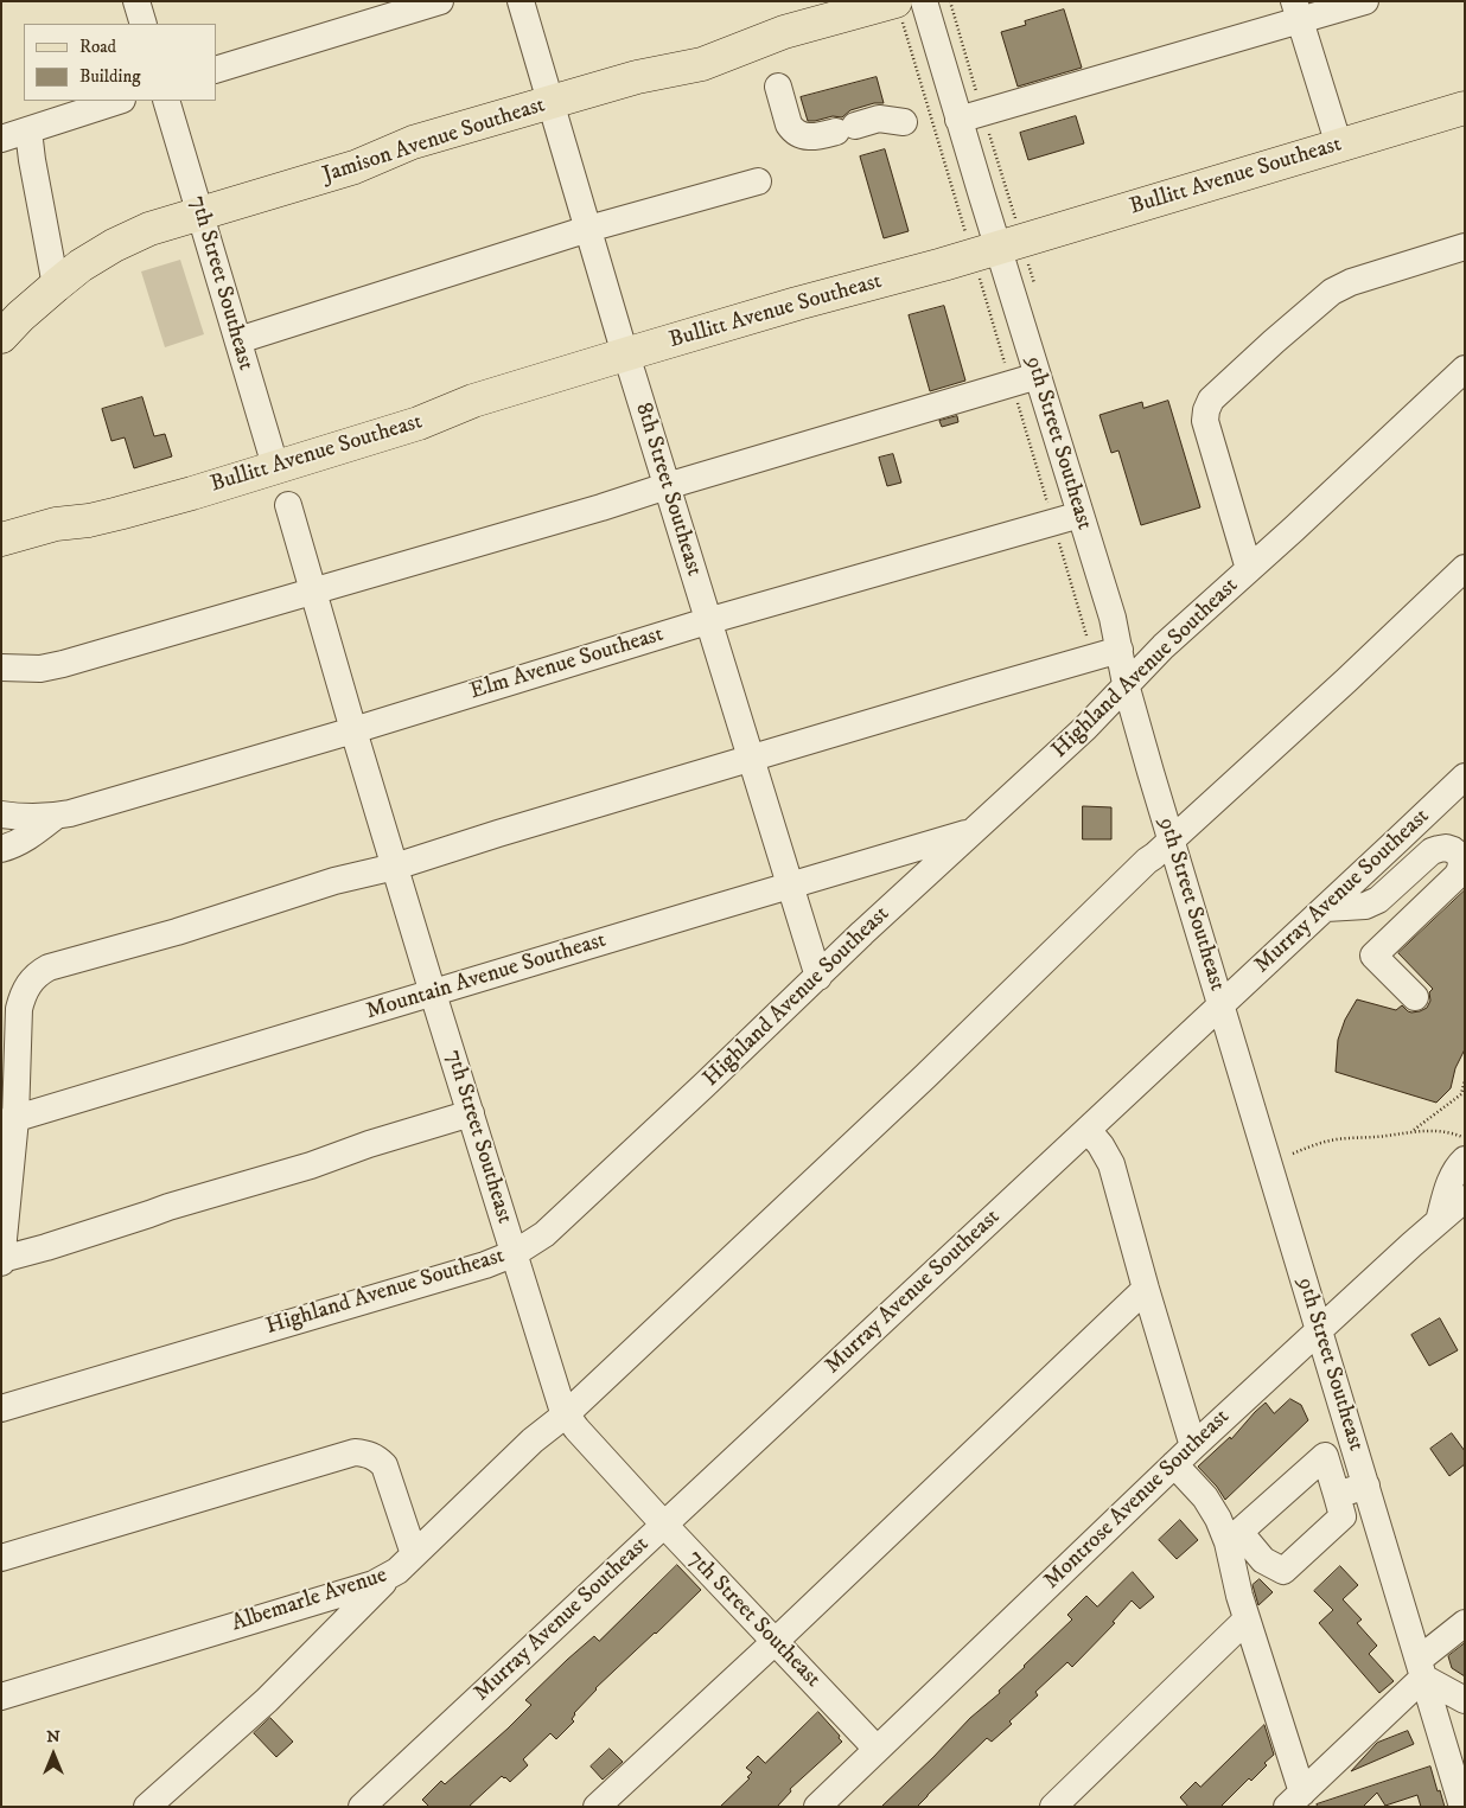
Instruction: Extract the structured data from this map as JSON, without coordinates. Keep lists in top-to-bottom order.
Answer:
{
  "streets": {
    "main road": ["Jamison Avenue Southeast", "Bullitt Avenue Southeast"],
    "street": [
      "7th Street Southeast",
      "9th Street Southeast",
      "8th Street Southeast",
      "Elm Avenue Southeast",
      "Highland Avenue Southeast",
      "Murray Avenue Southeast",
      "Mountain Avenue Southeast",
      "Montrose Avenue Southeast",
      "Albemarle Avenue"
    ]
  },
  "crossings": [
    ["Jamison Avenue Southeast", "7th Street Southeast"],
    ["Jamison Avenue Southeast", "8th Street Southeast"],
    ["Bullitt Avenue Southeast", "7th Street Southeast"],
    ["Bullitt Avenue Southeast", "9th Street Southeast"],
    ["Bullitt Avenue Southeast", "8th Street Southeast"],
    ["7th Street Southeast", "Elm Avenue Southeast"],
    ["7th Street Southeast", "Highland Avenue Southeast"],
    ["7th Street Southeast", "Murray Avenue Southeast"],
    ["7th Street Southeast", "Mountain Avenue Southeast"],
    ["7th Street Southeast", "Montrose Avenue Southeast"],
    ["7th Street Southeast", "Albemarle Avenue"],
    ["9th Street Southeast", "Elm Avenue Southeast"],
    ["9th Street Southeast", "Highland Avenue Southeast"],
    ["9th Street Southeast", "Murray Avenue Southeast"],
    ["9th Street Southeast", "Montrose Avenue Southeast"],
    ["9th Street Southeast", "Albemarle Avenue"],
    ["8th Street Southeast", "Elm Avenue Southeast"],
    ["8th Street Southeast", "Highland Avenue Southeast"],
    ["8th Street Southeast", "Mountain Avenue Southeast"],
    ["Highland Avenue Southeast", "Mountain Avenue Southeast"]
  ],
  "legend": ["Road", "Building"],
  "north": "top"
}
